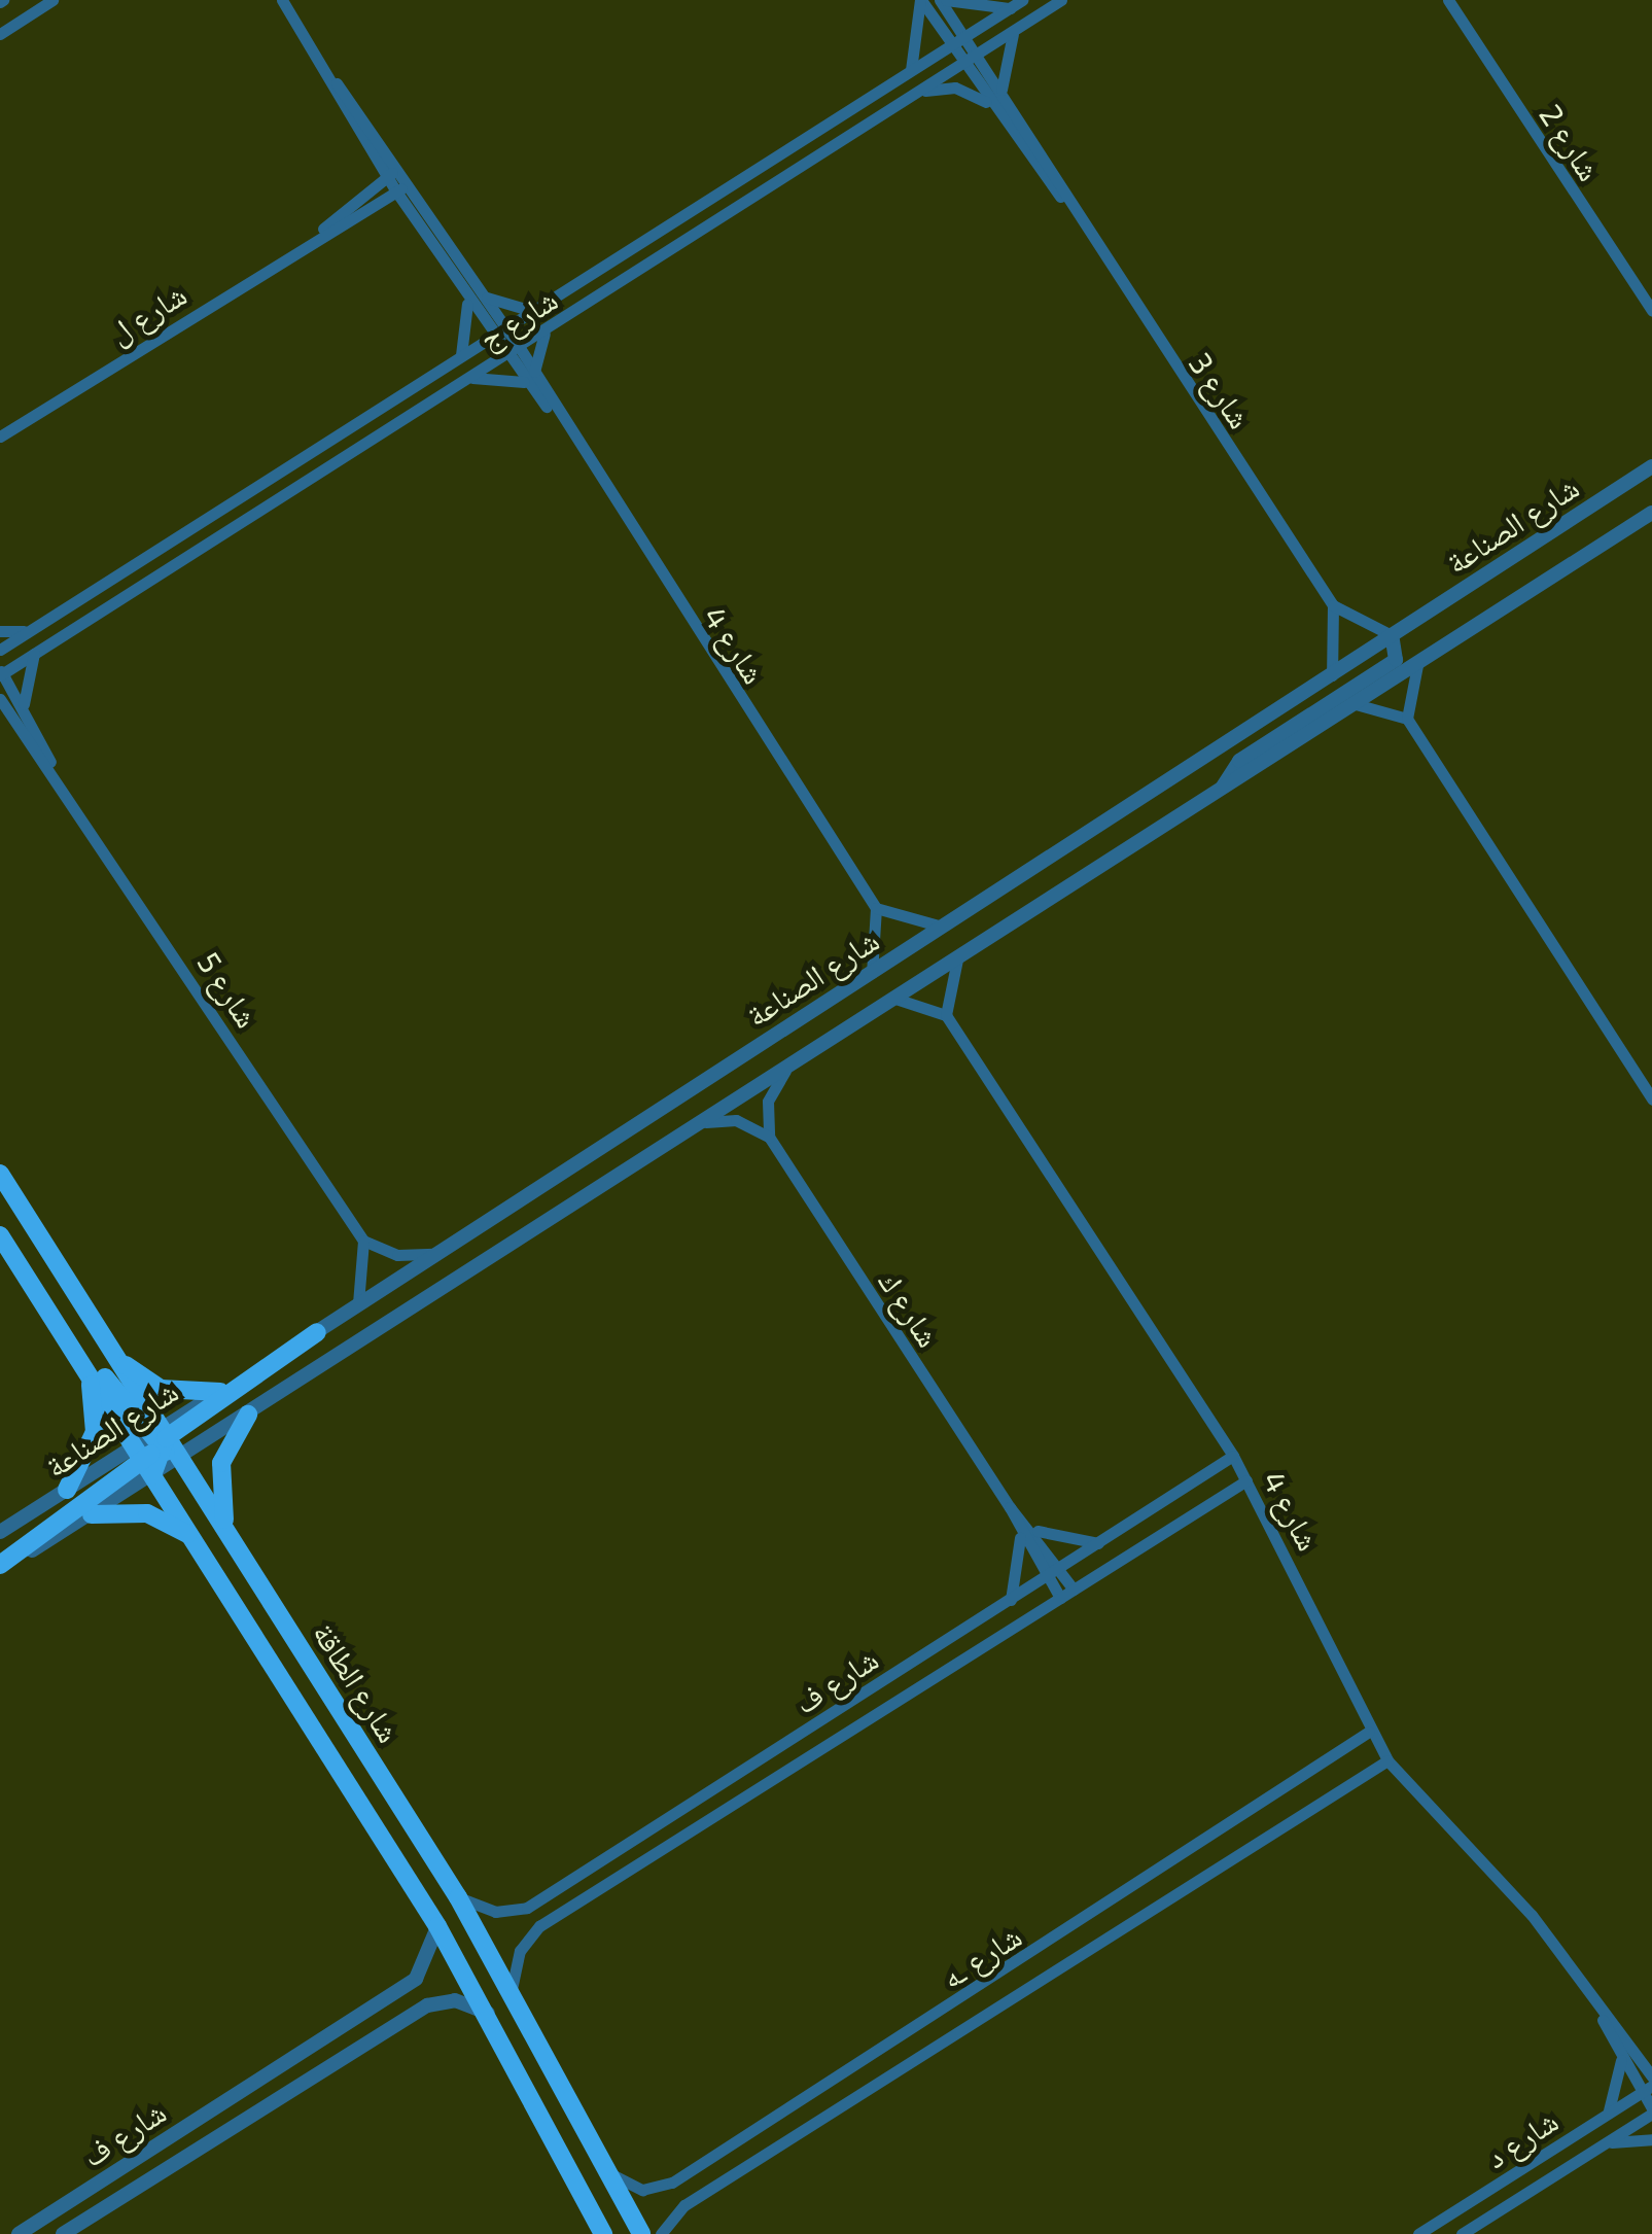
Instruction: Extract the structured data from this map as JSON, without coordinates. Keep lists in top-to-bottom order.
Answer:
{
  "streets": {
    "main road": ["شارع الطاقة"],
    "street": [
      "شارع 2",
      "شارع ل",
      "شارع ج",
      "شارع 3",
      "شارع الصناعة",
      "شارع 4",
      "شارع 5",
      "شارع ك",
      "شارع ف",
      "شارع ـه",
      "شارع د"
    ]
  },
  "crossings": [
    ["شارع ل", "شارع 4"],
    ["شارع ج", "شارع 3"],
    ["شارع ج", "شارع 4"],
    ["شارع ج", "شارع 5"],
    ["شارع 3", "شارع الصناعة"],
    ["شارع الصناعة", "شارع الطاقة"],
    ["شارع 4", "شارع ف"],
    ["شارع 4", "شارع ـه"],
    ["شارع 4", "شارع د"],
    ["شارع ك", "شارع ف"],
    ["شارع ف", "شارع الطاقة"],
    ["شارع الطاقة", "شارع ـه"]
  ]
}
